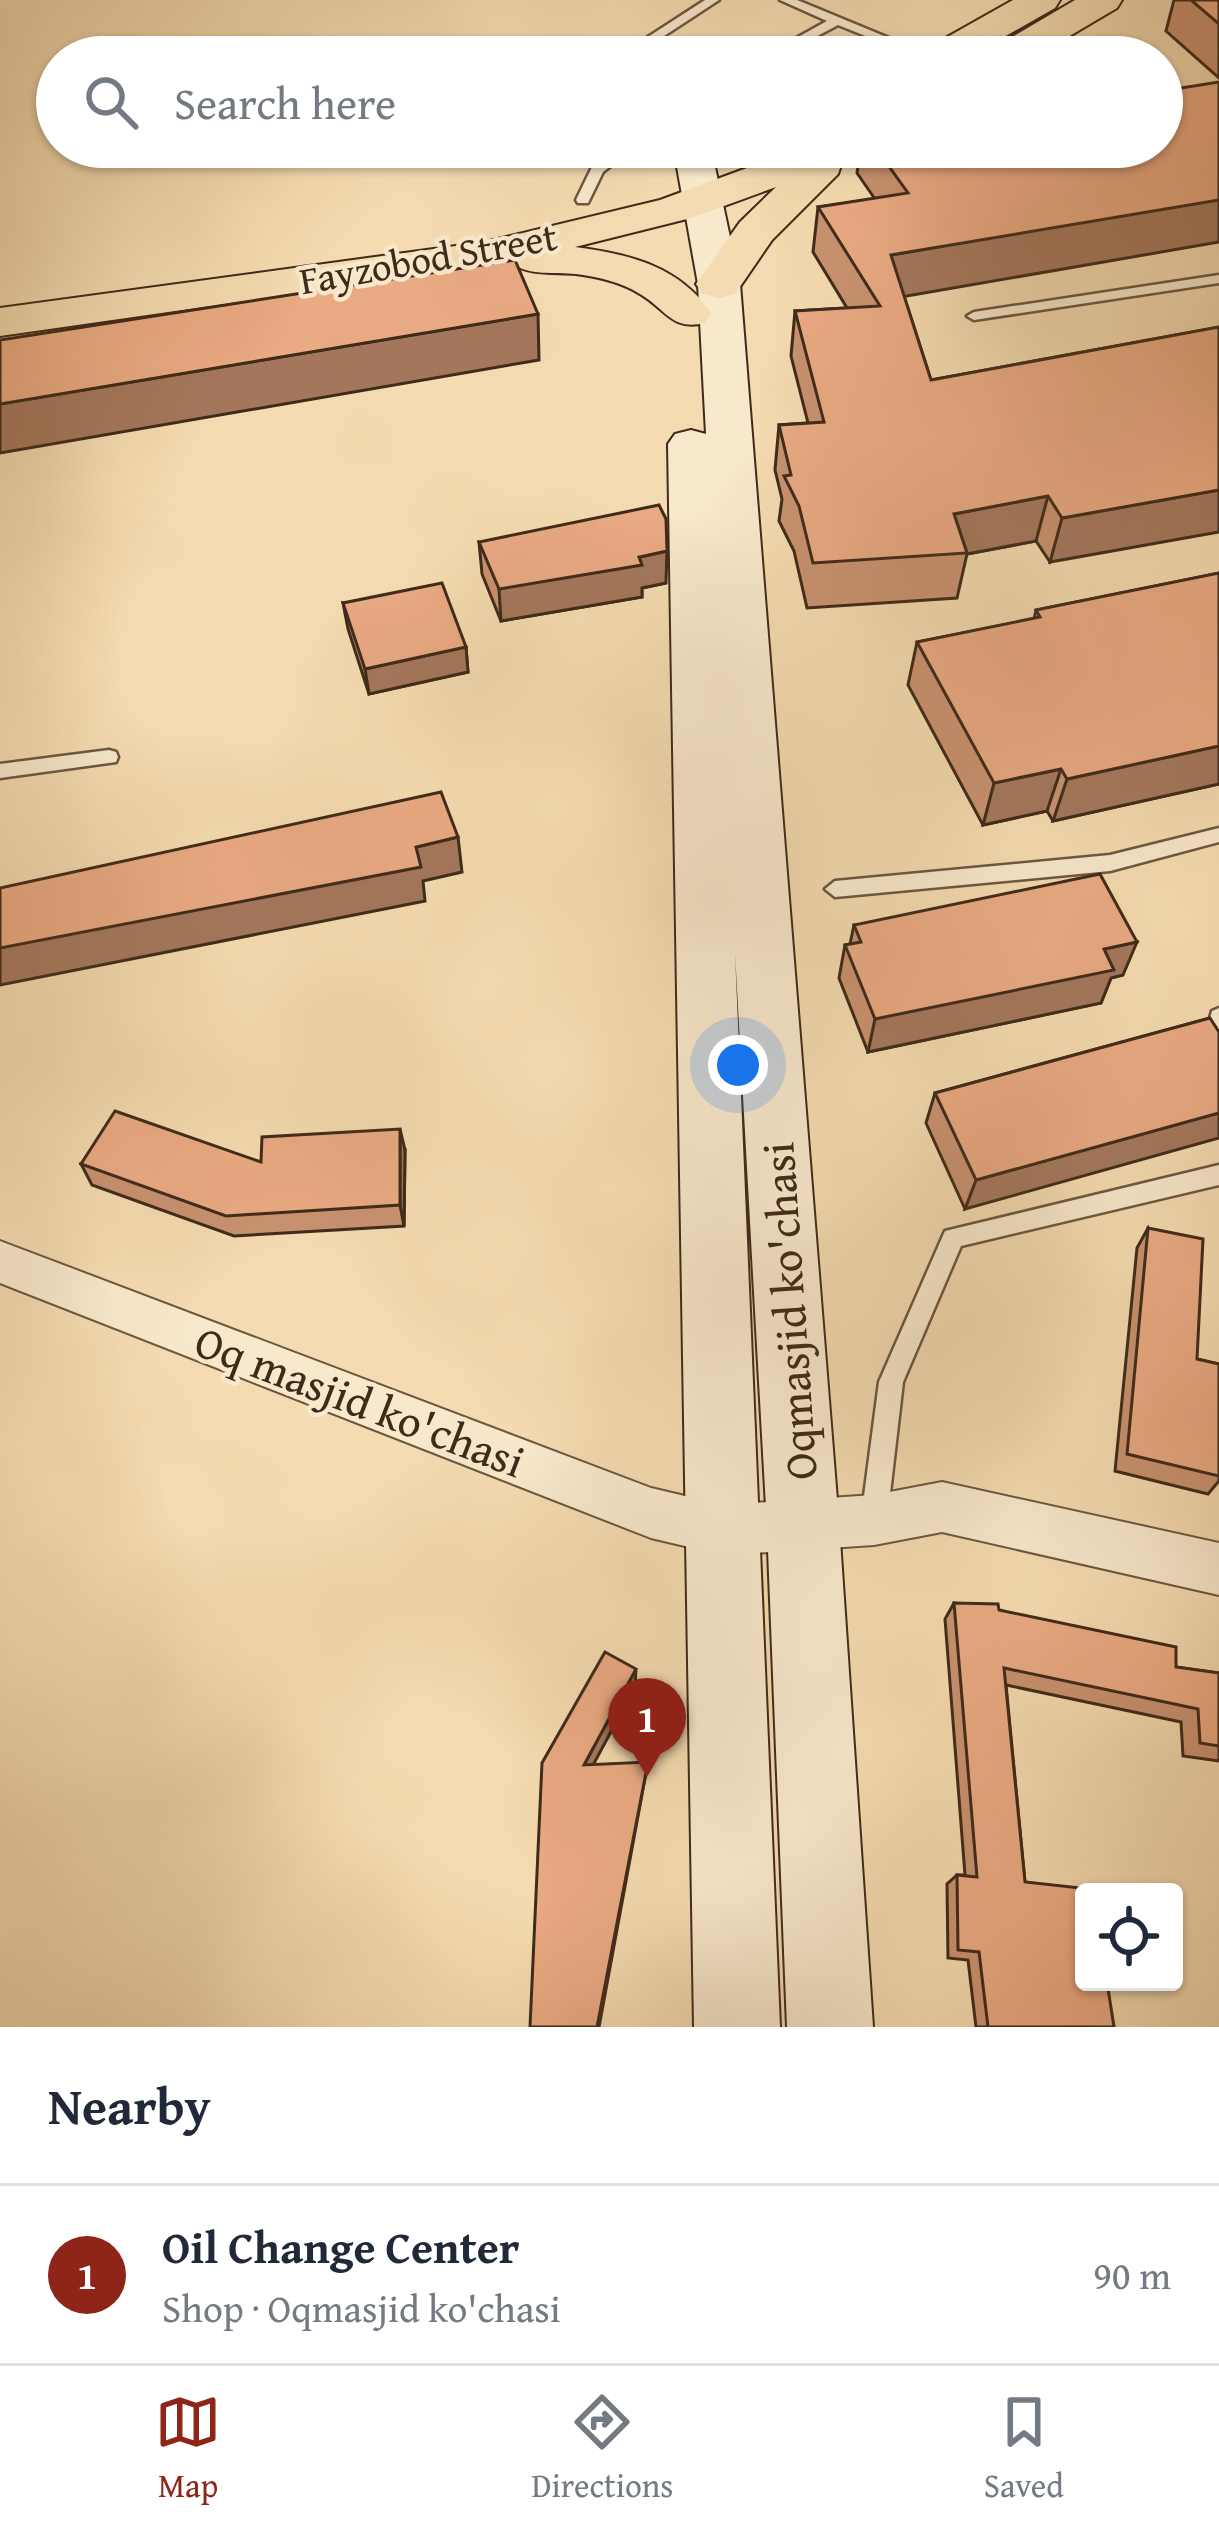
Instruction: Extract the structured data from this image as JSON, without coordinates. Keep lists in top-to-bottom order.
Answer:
{
  "streets": {
    "main road": ["Fayzobod Street", "Oqmasjid ko'chasi"],
    "street": ["Oq masjid ko'chasi"]
  },
  "crossings": [
    ["Fayzobod Street", "Oqmasjid ko'chasi"],
    ["Oqmasjid ko'chasi", "Oq masjid ko'chasi"]
  ],
  "page": {
    "search": "Search here",
    "pins": "1",
    "heading": "Nearby",
    "list": [
      {
        "mark": "1",
        "name": "Oil Change Center",
        "note": "Shop · Oqmasjid ko'chasi",
        "value": "90 m"
      }
    ],
    "nav": ["Map", "Directions", "Saved"]
  }
}
